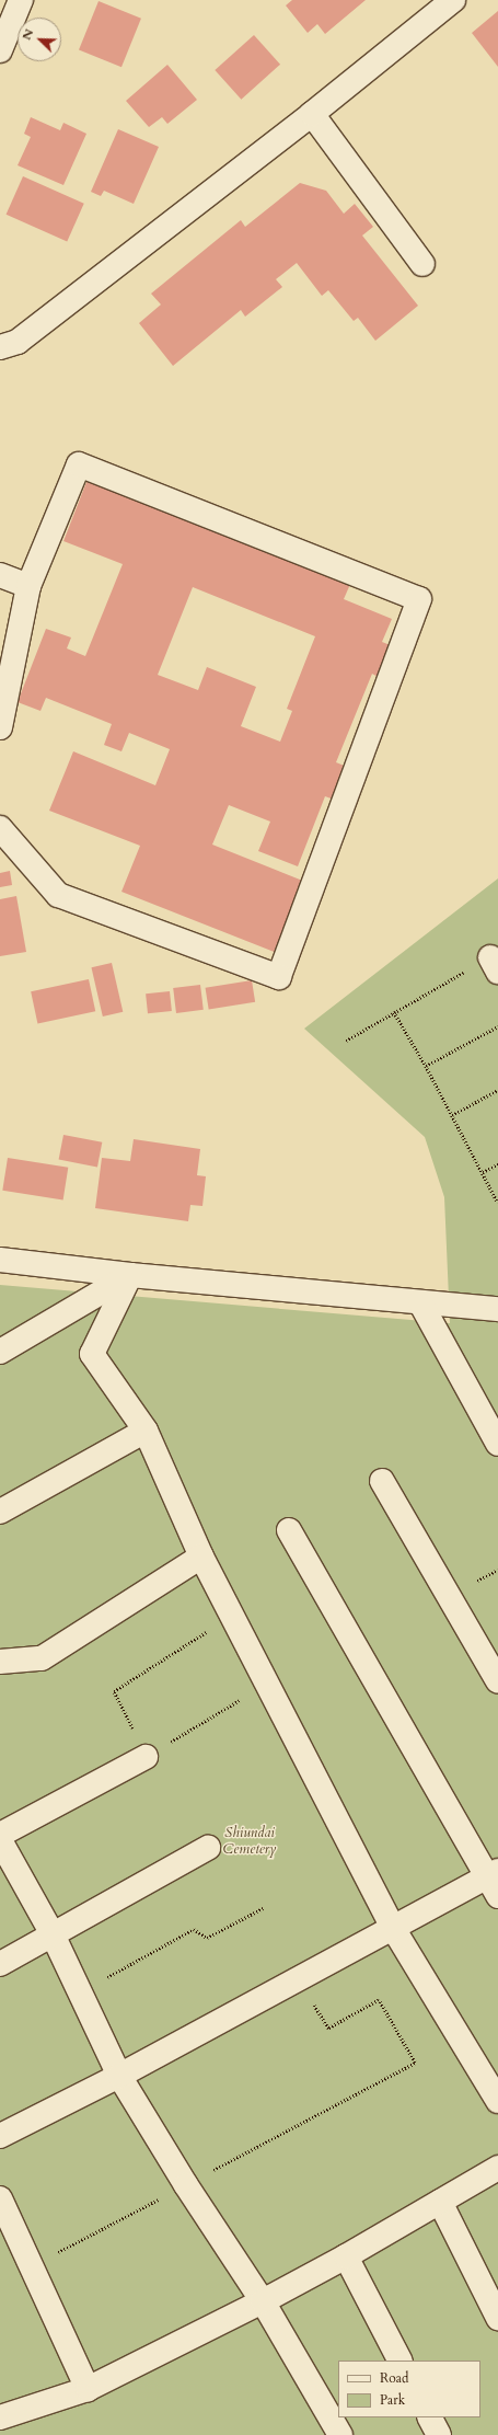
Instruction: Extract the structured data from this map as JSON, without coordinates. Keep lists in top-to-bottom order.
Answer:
{
  "parks": ["Shiundai Cemetery"],
  "legend": ["Road", "Park"],
  "north": "top left"
}
